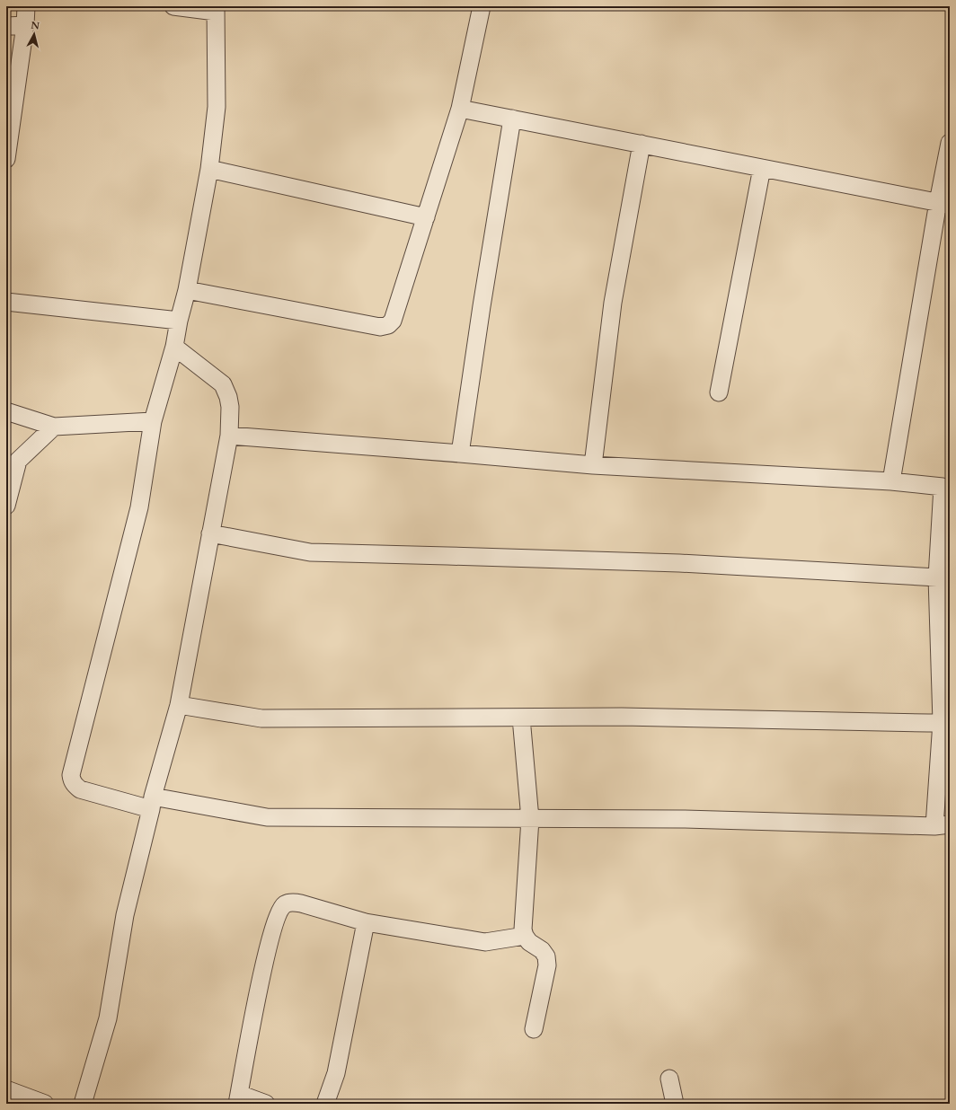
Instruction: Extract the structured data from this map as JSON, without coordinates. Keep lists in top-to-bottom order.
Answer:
{
  "north": "top"
}
